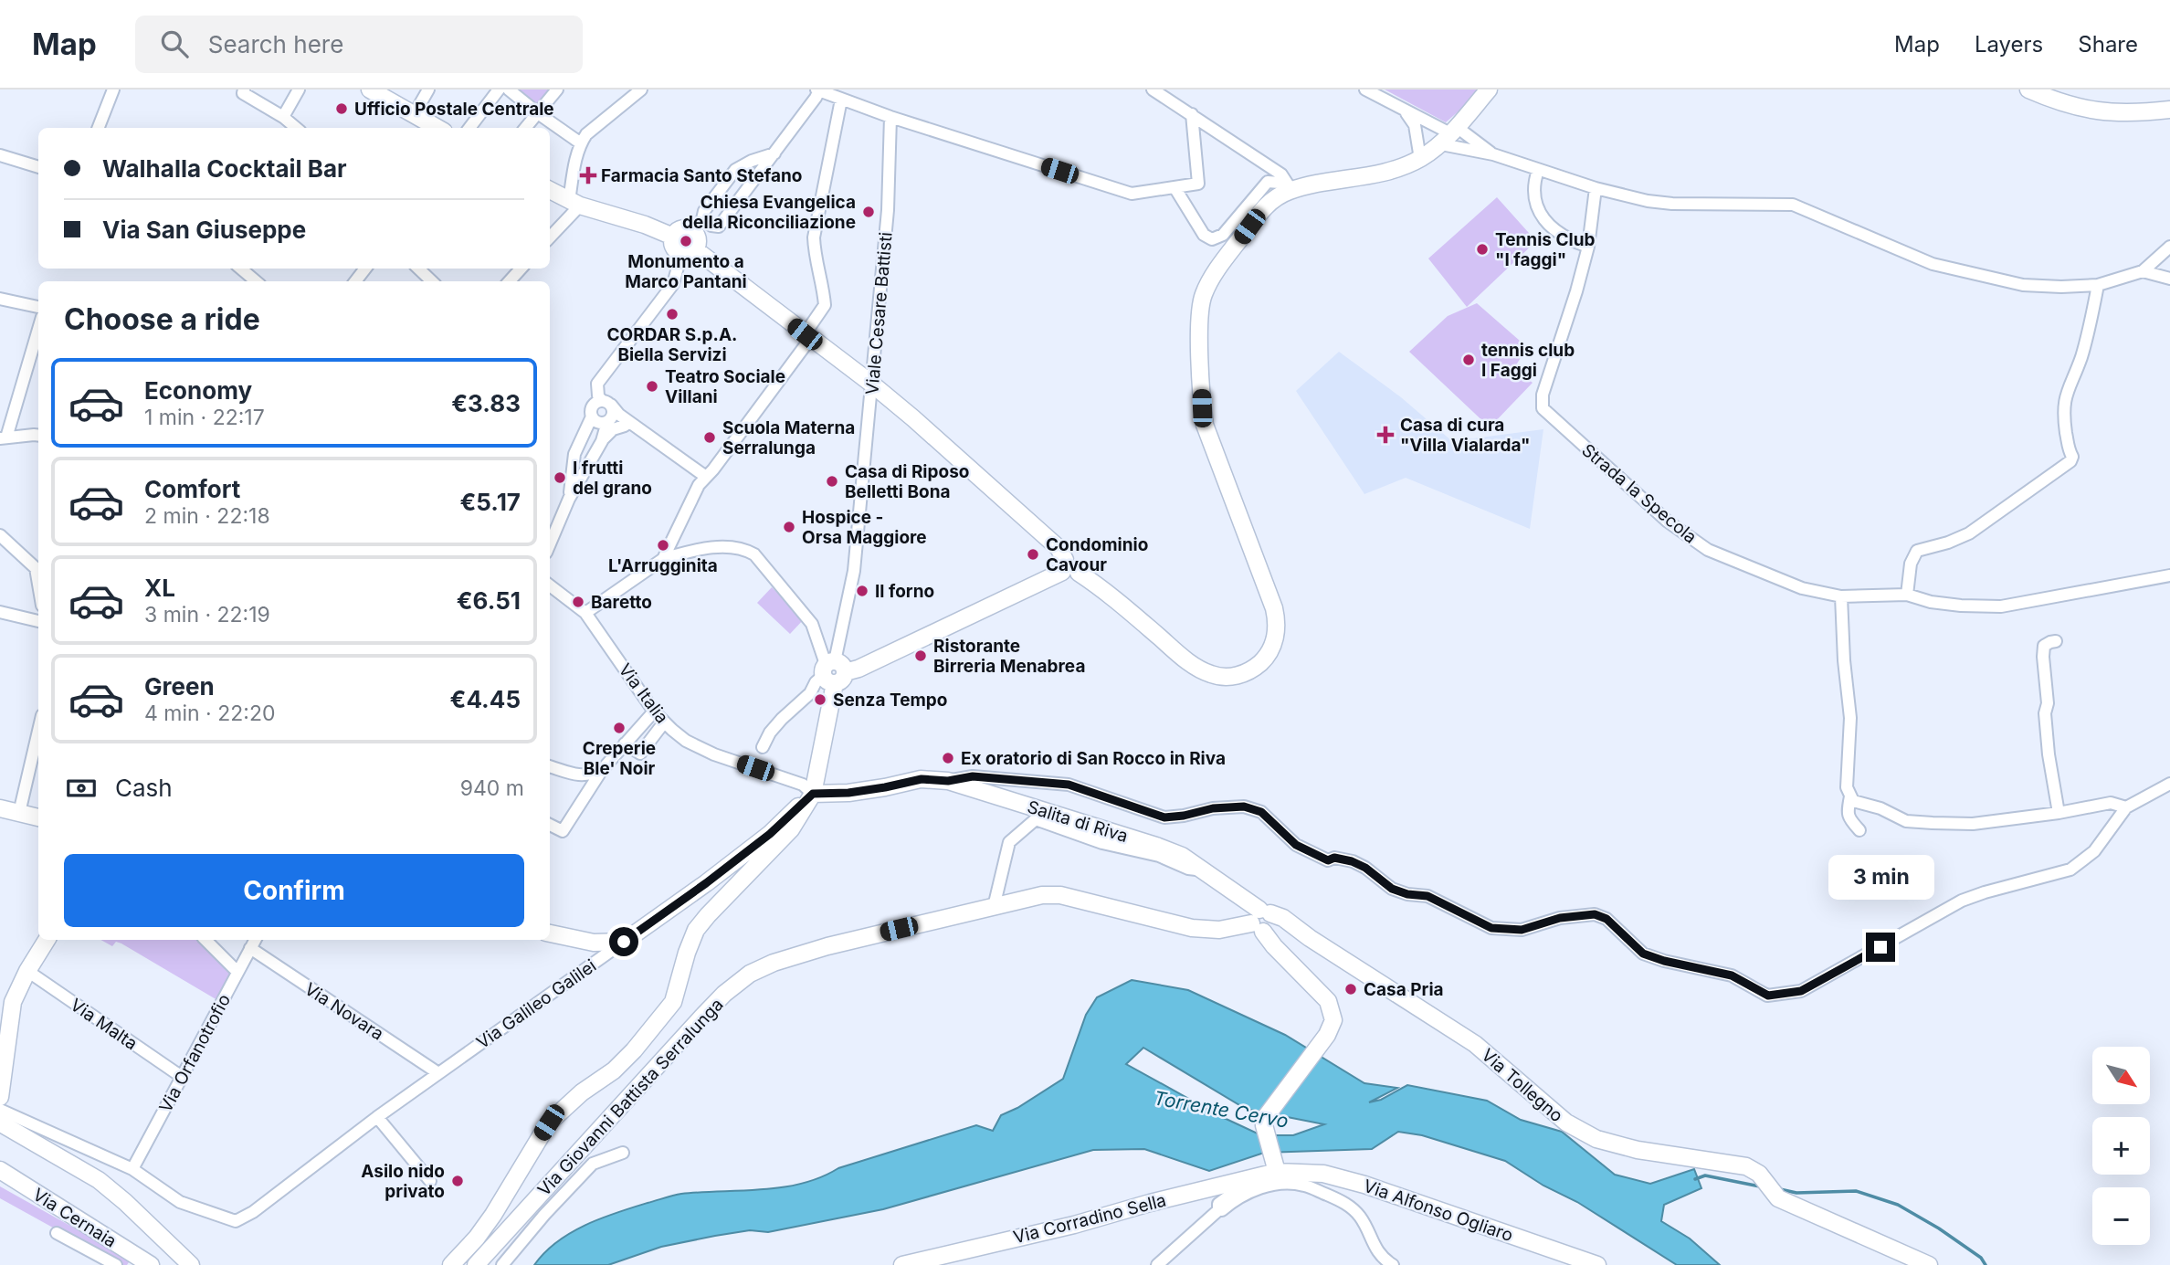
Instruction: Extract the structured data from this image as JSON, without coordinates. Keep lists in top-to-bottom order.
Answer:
{
  "streets": {
    "street": [
      "Viale Cesare Battisti",
      "Strada la Specola",
      "Via Italia",
      "Salita di Riva",
      "Via Galileo Galilei",
      "Via Novara",
      "Via Malta",
      "Via Orfanotrofio",
      "Via Tollegno",
      "Via Giovanni Battista Serralunga",
      "Via Alfonso Ogliaro",
      "Via Cernaia",
      "Via Corradino Sella"
    ]
  },
  "crossings": [
    ["Via Italia", "Via Galileo Galilei"],
    ["Salita di Riva", "Via Tollegno"],
    ["Salita di Riva", "Via Giovanni Battista Serralunga"],
    ["Salita di Riva", "Via Alfonso Ogliaro"],
    ["Salita di Riva", "Via Corradino Sella"],
    ["Via Galileo Galilei", "Via Novara"],
    ["Via Galileo Galilei", "Via Orfanotrofio"],
    ["Via Novara", "Via Orfanotrofio"],
    ["Via Malta", "Via Orfanotrofio"],
    ["Via Tollegno", "Via Giovanni Battista Serralunga"],
    ["Via Alfonso Ogliaro", "Via Corradino Sella"]
  ],
  "water": ["Torrente Cervo"],
  "places": {
    "other": [
      "Ufficio Postale Centrale",
      "Chiesa Evangelica della Riconciliazione",
      "Monumento a Marco Pantani",
      "Tennis Club \"I faggi\"",
      "CORDAR S.p.A. Biella Servizi",
      "tennis club I Faggi",
      "Teatro Sociale Villani",
      "Scuola Materna Serralunga",
      "I frutti del grano",
      "Casa di Riposo Belletti Bona",
      "Hospice - Orsa Maggiore",
      "L'Arrugginita",
      "Condominio Cavour",
      "Il forno",
      "Baretto",
      "Ristorante Birreria Menabrea",
      "Senza Tempo",
      "Creperie Ble' Noir",
      "Ex oratorio di San Rocco in Riva",
      "Casa Pria",
      "Asilo nido privato"
    ],
    "health": ["Farmacia Santo Stefano", "Casa di cura \"Villa Vialarda\""]
  },
  "north": "bottom right",
  "page": {
    "header": "Map",
    "search": "Search here",
    "nav": ["Map", "Layers", "Share"],
    "banner": ["Walhalla Cocktail Bar", "Via San Giuseppe"],
    "heading": "Choose a ride",
    "list": [
      {
        "name": "Economy",
        "note": "1 min · 22:17",
        "value": "€3.83"
      },
      {
        "name": "Comfort",
        "note": "2 min · 22:18",
        "value": "€5.17"
      },
      {
        "name": "XL",
        "note": "3 min · 22:19",
        "value": "€6.51"
      },
      {
        "name": "Green",
        "note": "4 min · 22:20",
        "value": "€4.45"
      }
    ],
    "pay": ["Cash", "940 m"],
    "buttons": "Confirm",
    "bubble": "3 min",
    "map_buttons": ["+", "−"]
  }
}
